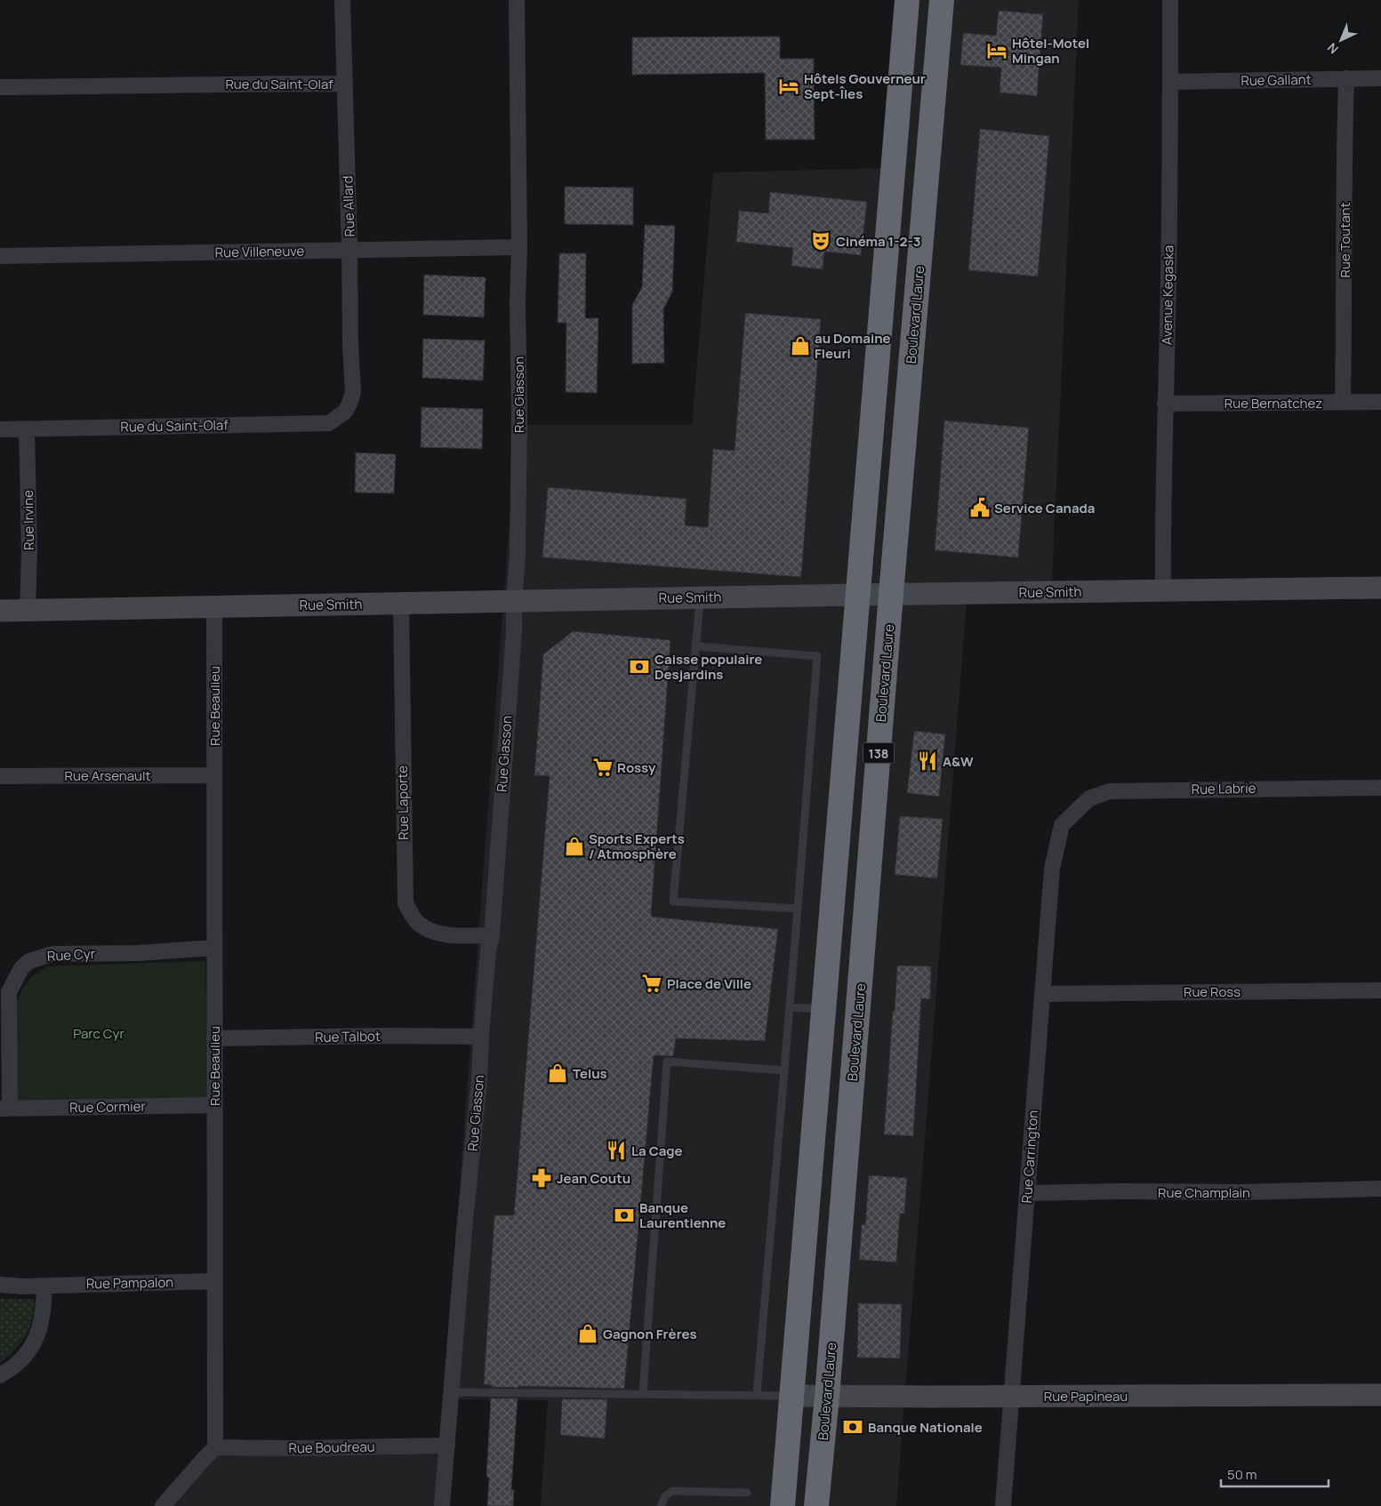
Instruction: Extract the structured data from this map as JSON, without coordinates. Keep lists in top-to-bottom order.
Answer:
{
  "streets": {
    "highway": ["Boulevard Laure", "138"],
    "street": [
      "Rue Gallant",
      "Rue du Saint-Olaf",
      "Rue Allard",
      "Rue Toutant",
      "Rue Villeneuve",
      "Avenue Kegaska",
      "Rue Giasson",
      "Rue Bernatchez",
      "Rue Irvine",
      "Rue Smith",
      "Rue Beaulieu",
      "Rue Arsenault",
      "Rue Labrie",
      "Rue Laporte",
      "Rue Cyr",
      "Rue Ross",
      "Rue Talbot",
      "Rue Cormier",
      "Rue Carrington",
      "Rue Champlain",
      "Rue Pampalon",
      "Rue Papineau",
      "Rue Boudreau"
    ]
  },
  "crossings": [
    ["Rue Gallant", "Rue Toutant"],
    ["Rue Gallant", "Avenue Kegaska"],
    ["Rue du Saint-Olaf", "Rue Allard"],
    ["Rue du Saint-Olaf", "Rue Irvine"],
    ["Rue Allard", "Rue Villeneuve"],
    ["Rue Toutant", "Rue Bernatchez"],
    ["Rue Villeneuve", "Rue Giasson"],
    ["Avenue Kegaska", "Rue Bernatchez"],
    ["Avenue Kegaska", "Rue Smith"],
    ["Boulevard Laure", "Rue Smith"],
    ["Boulevard Laure", "Rue Papineau"],
    ["Rue Giasson", "Rue Smith"],
    ["Rue Giasson", "Rue Laporte"],
    ["Rue Giasson", "Rue Talbot"],
    ["Rue Giasson", "Rue Boudreau"],
    ["Rue Irvine", "Rue Smith"],
    ["Rue Smith", "Rue Beaulieu"],
    ["Rue Smith", "138"],
    ["Rue Smith", "Rue Laporte"],
    ["Rue Beaulieu", "Rue Arsenault"],
    ["Rue Beaulieu", "Rue Cyr"],
    ["Rue Beaulieu", "Rue Talbot"],
    ["Rue Beaulieu", "Rue Cormier"],
    ["Rue Beaulieu", "Rue Pampalon"],
    ["Rue Beaulieu", "Rue Boudreau"],
    ["138", "Rue Papineau"],
    ["Rue Labrie", "Rue Carrington"],
    ["Rue Cyr", "Rue Cormier"],
    ["Rue Ross", "Rue Carrington"],
    ["Rue Carrington", "Rue Champlain"],
    ["Rue Carrington", "Rue Papineau"]
  ],
  "parks": ["Parc Cyr"],
  "places": {
    "hotel": ["Hôtel-Motel Mingan", "Hôtels Gouverneur Sept-Îles"],
    "theatre": ["Cinéma 1-2-3"],
    "shop": [
      "au Domaine Fleuri",
      "Sports Experts / Atmosphère",
      "Telus",
      "Gagnon Frères"
    ],
    "public building": ["Service Canada"],
    "bank": ["Caisse populaire Desjardins", "Banque Laurentienne", "Banque Nationale"],
    "restaurant": ["A&W", "La Cage"],
    "supermarket": ["Rossy", "Place de Ville"],
    "pharmacy": ["Jean Coutu"]
  },
  "scale_bar": "50 m",
  "north": "bottom left"
}
